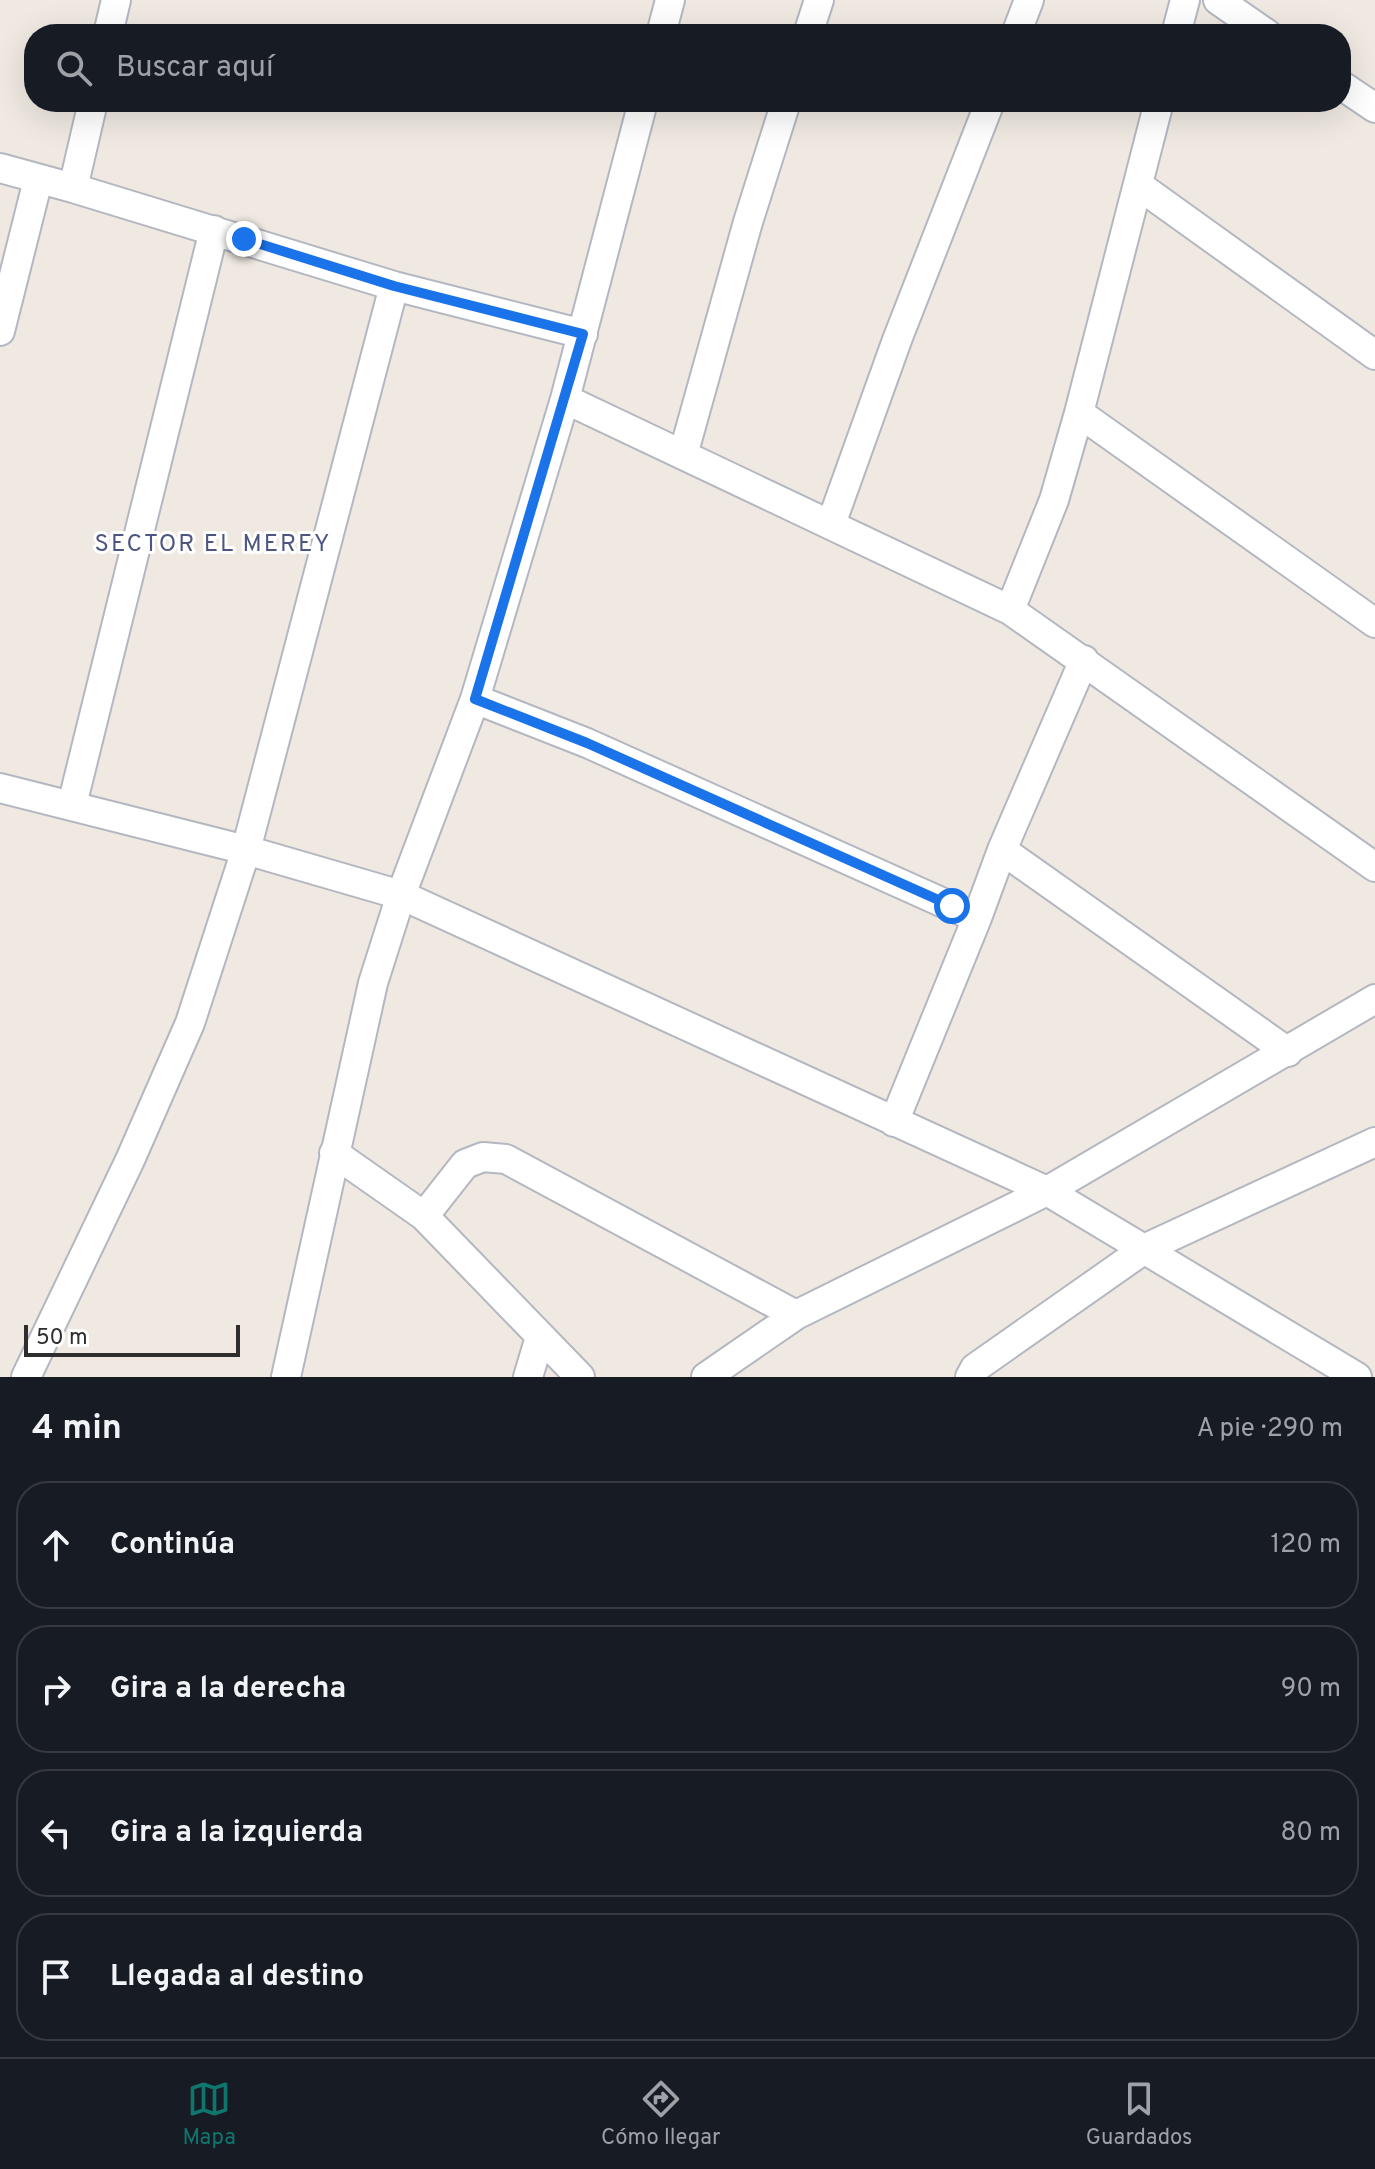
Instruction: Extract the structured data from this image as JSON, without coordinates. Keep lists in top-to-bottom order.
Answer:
{
  "districts": ["SECTOR EL MEREY"],
  "scale_bar": "50 m",
  "page": {
    "search": "Buscar aquí",
    "scale": "50 m",
    "heading": ["4 min", "A pie · 290 m"],
    "list": [
      ["Continúa", "120 m"],
      ["Gira a la derecha", "90 m"],
      ["Gira a la izquierda", "80 m"],
      "Llegada al destino"
    ],
    "nav": ["Mapa", "Cómo llegar", "Guardados"]
  }
}
